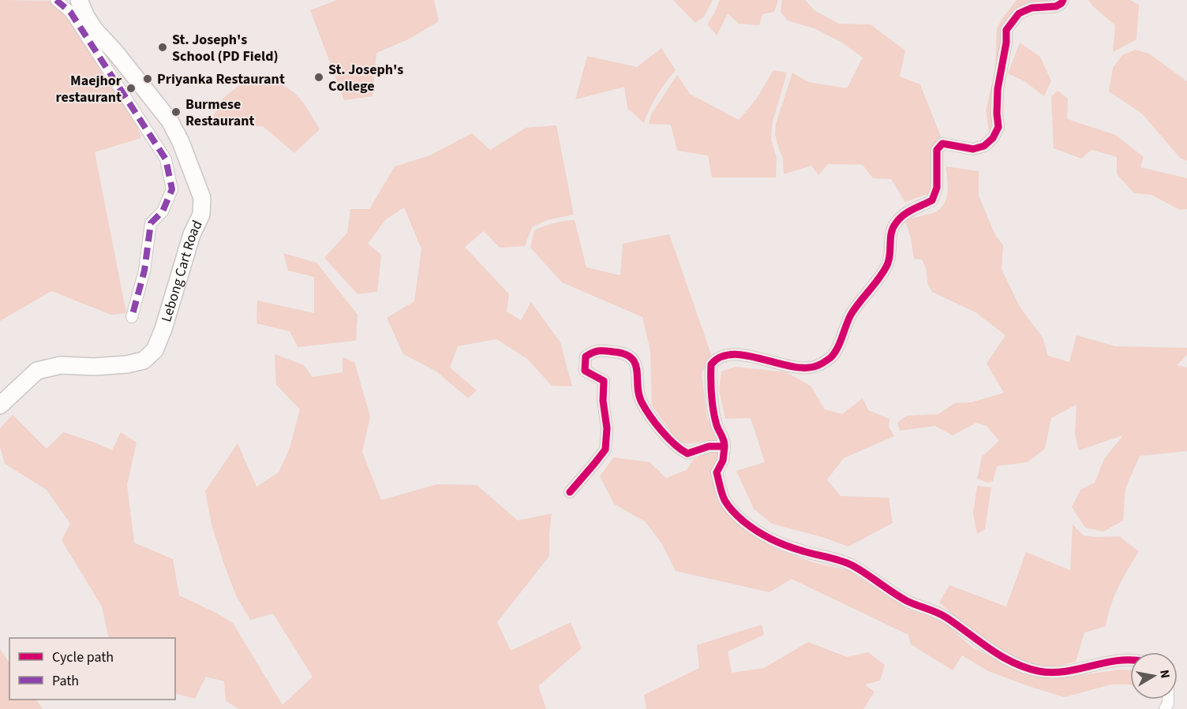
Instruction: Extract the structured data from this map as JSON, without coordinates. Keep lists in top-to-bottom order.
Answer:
{
  "streets": {
    "highway": ["Lebong Cart Road"]
  },
  "places": [
    "St. Joseph's School (PD Field)",
    "St. Joseph's College",
    "Priyanka Restaurant",
    "Maejhor restaurant",
    "Burmese Restaurant"
  ],
  "legend": ["Cycle path", "Path"],
  "north": "right"
}
